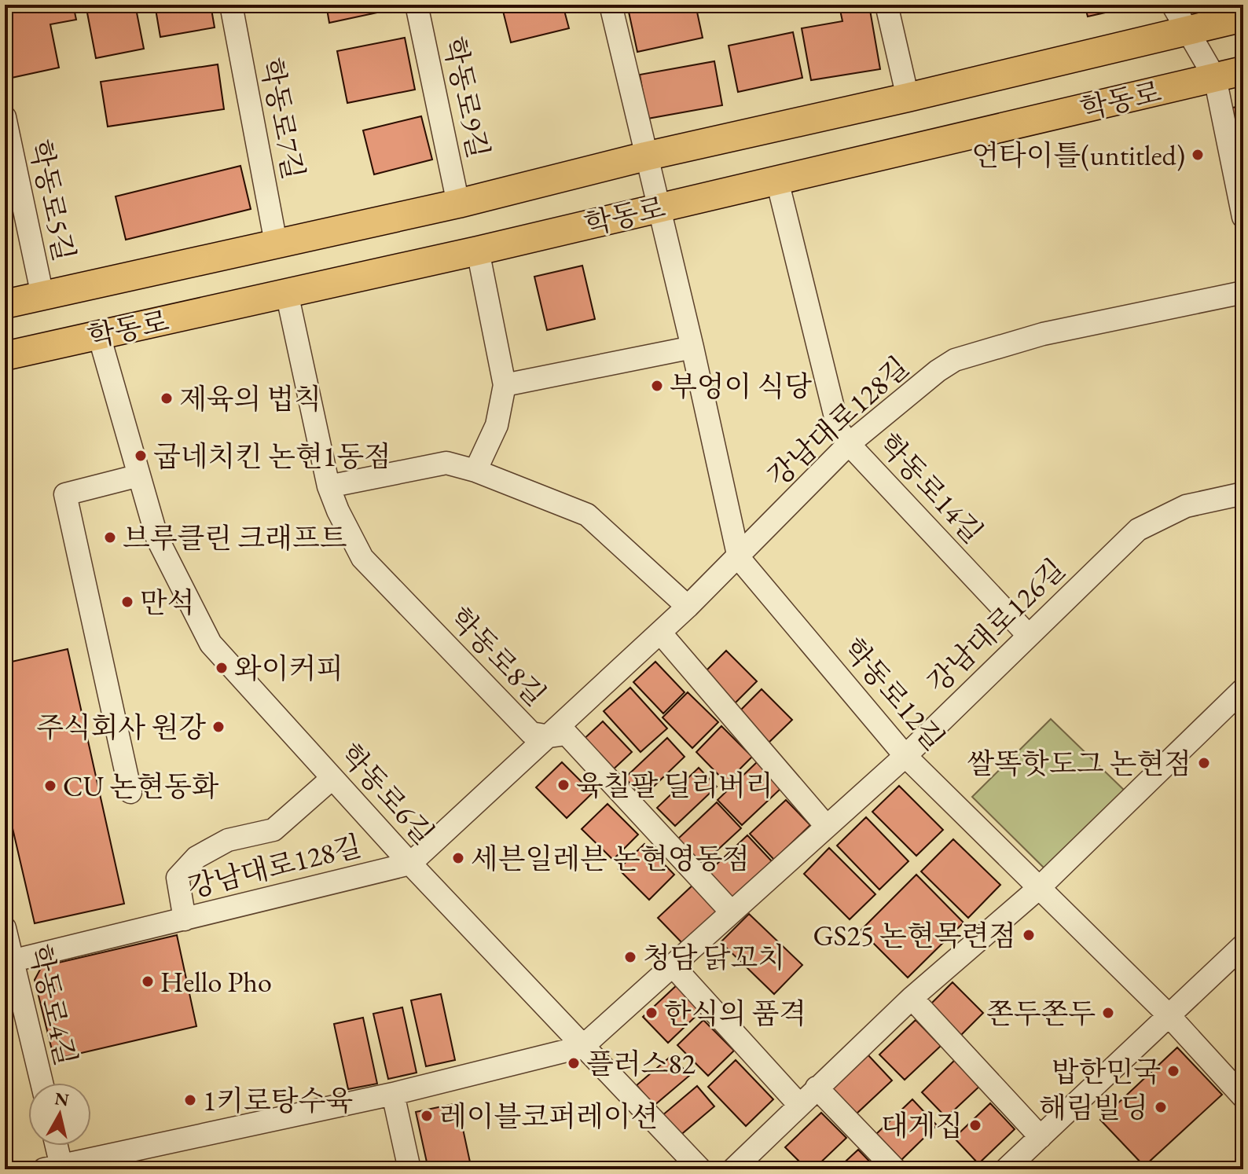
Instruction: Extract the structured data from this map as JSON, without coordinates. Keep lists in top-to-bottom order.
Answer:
{
  "streets": {
    "main road": ["학동로"],
    "street": [
      "학동로9길",
      "학동로7길",
      "학동로5길",
      "강남대로128길",
      "학동로14길",
      "강남대로126길",
      "학동로8길",
      "학동로12길",
      "학동로6길",
      "학동로4길"
    ]
  },
  "crossings": [
    ["학동로9길", "학동로"],
    ["학동로", "학동로7길"],
    ["학동로", "학동로5길"],
    ["학동로", "학동로14길"],
    ["학동로", "학동로8길"],
    ["학동로", "학동로12길"],
    ["학동로", "학동로6길"],
    ["강남대로128길", "학동로14길"],
    ["강남대로128길", "학동로8길"],
    ["강남대로128길", "학동로12길"],
    ["강남대로128길", "학동로6길"],
    ["강남대로128길", "학동로4길"],
    ["학동로14길", "강남대로126길"],
    ["강남대로126길", "학동로8길"],
    ["강남대로126길", "학동로12길"],
    ["강남대로126길", "학동로6길"]
  ],
  "places": [
    "언타이틀(untitled)",
    "부엉이 식당",
    "제육의 법칙",
    "굽네치킨 논현1동점",
    "브루클린 크래프트",
    "만석",
    "와이커피",
    "주식회사 원강",
    "쌀똑핫도그 논현점",
    "육칠팔 딜리버리",
    "CU 논현동화",
    "세븐일레븐 논현영동점",
    "GS25 논현목련점",
    "청담 닭꼬치",
    "Hello Pho",
    "한식의 품격",
    "쫀두쫀두",
    "플러스82",
    "밥한민국",
    "1키로탕수육",
    "해림빌딩",
    "레이블코퍼레이션",
    "대게집"
  ],
  "north": "top"
}
